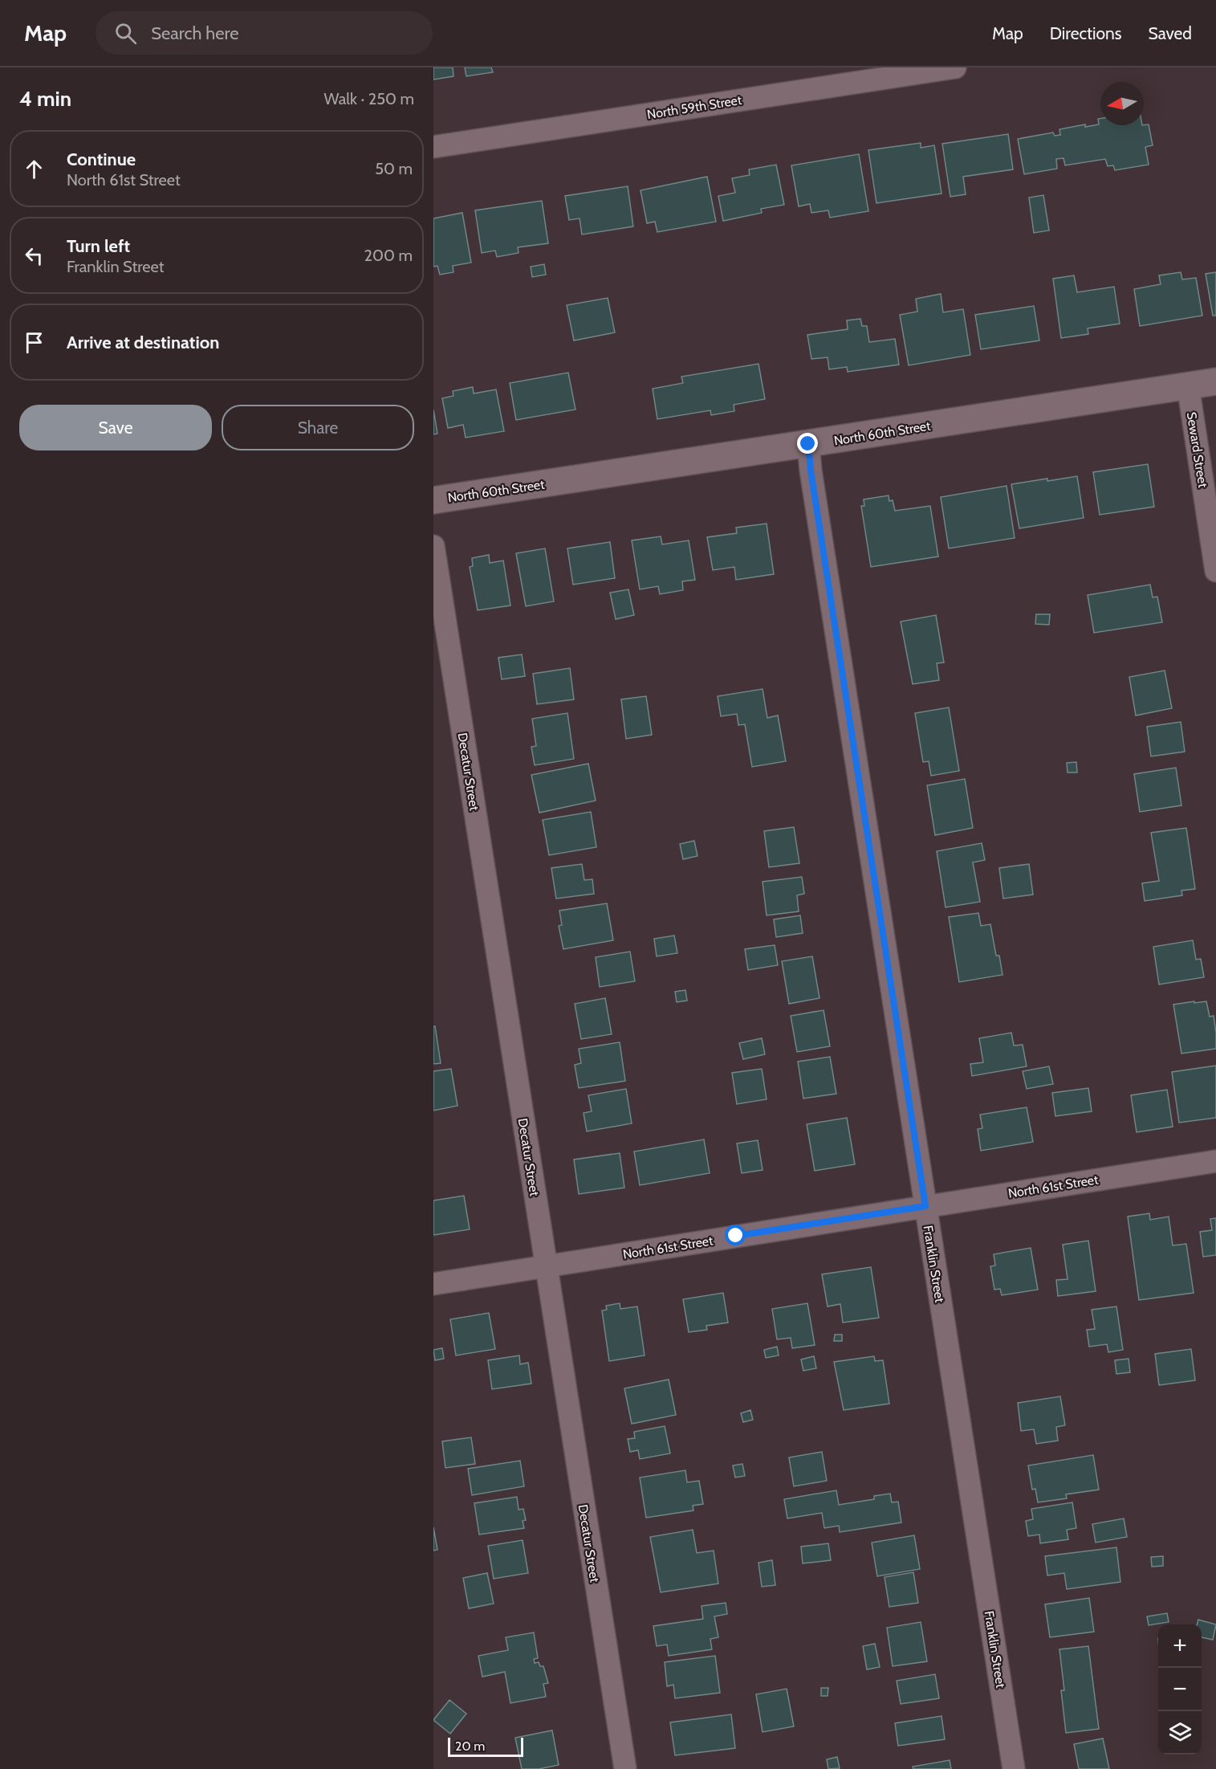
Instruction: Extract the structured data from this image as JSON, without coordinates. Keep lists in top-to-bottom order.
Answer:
{
  "streets": {
    "street": [
      "North 59th Street",
      "North 60th Street",
      "Seward Street",
      "Decatur Street",
      "North 61st Street",
      "Franklin Street"
    ]
  },
  "crossings": [
    ["North 60th Street", "Seward Street"],
    ["North 60th Street", "Franklin Street"],
    ["Decatur Street", "North 61st Street"],
    ["North 61st Street", "Franklin Street"]
  ],
  "scale_bar": "20 m",
  "north": "left",
  "page": {
    "header": "Map",
    "search": "Search here",
    "nav": ["Map", "Directions", "Saved"],
    "heading": ["4 min", "Walk · 250 m"],
    "list": [
      ["Continue", "North 61st Street", "50 m"],
      ["Turn left", "Franklin Street", "200 m"],
      "Arrive at destination"
    ],
    "buttons": ["Save", "Share"],
    "map_buttons": ["+", "−"],
    "scale": "20 m"
  }
}
